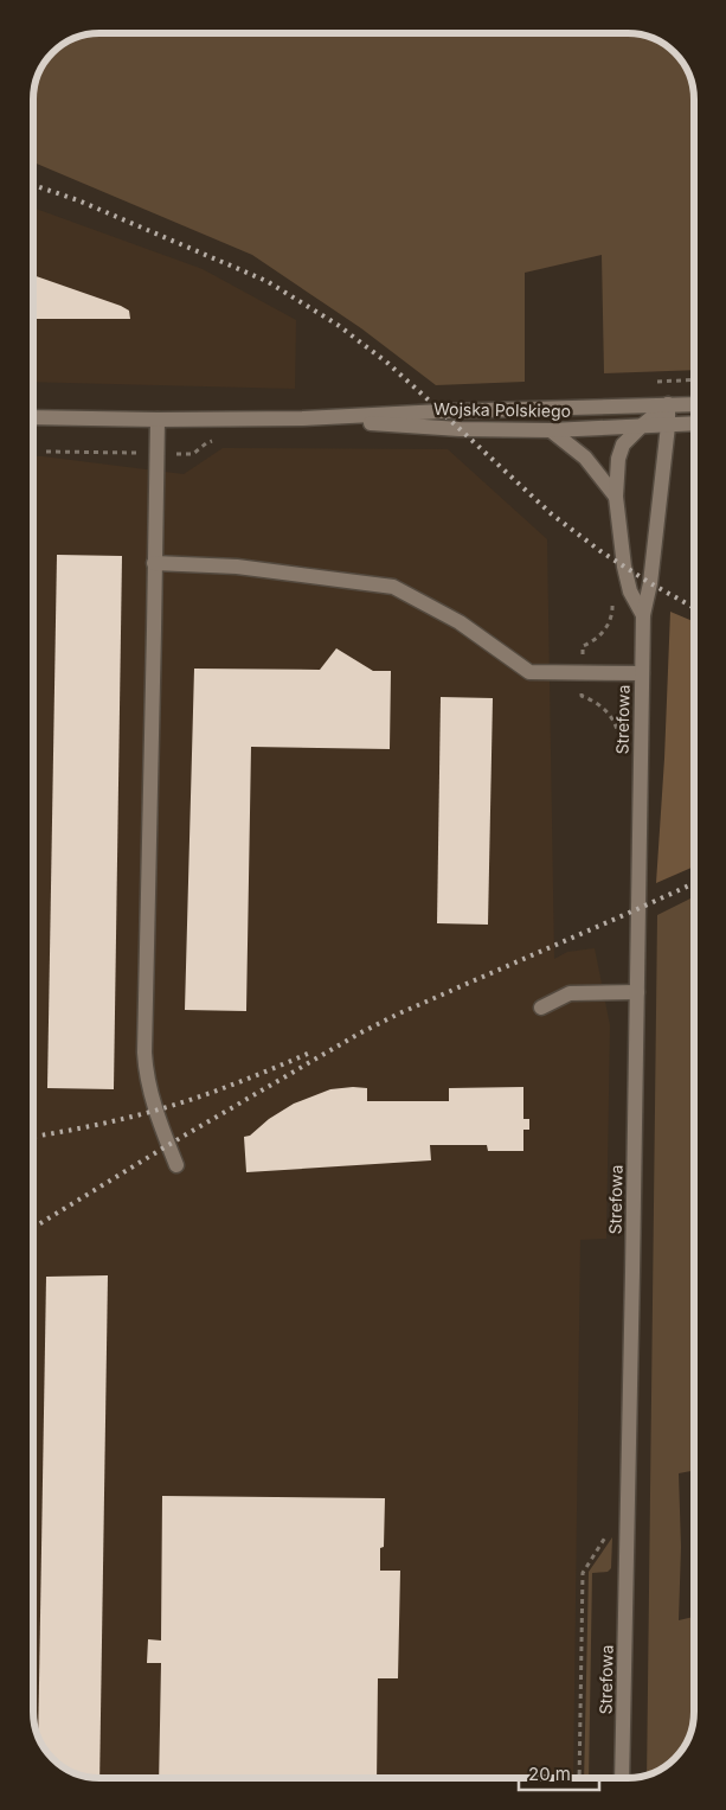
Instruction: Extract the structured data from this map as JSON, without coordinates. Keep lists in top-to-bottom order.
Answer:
{
  "streets": {
    "street": ["Wojska Polskiego", "Strefowa"]
  },
  "crossings": [
    ["Wojska Polskiego", "Strefowa"]
  ],
  "scale_bar": "20 m"
}
